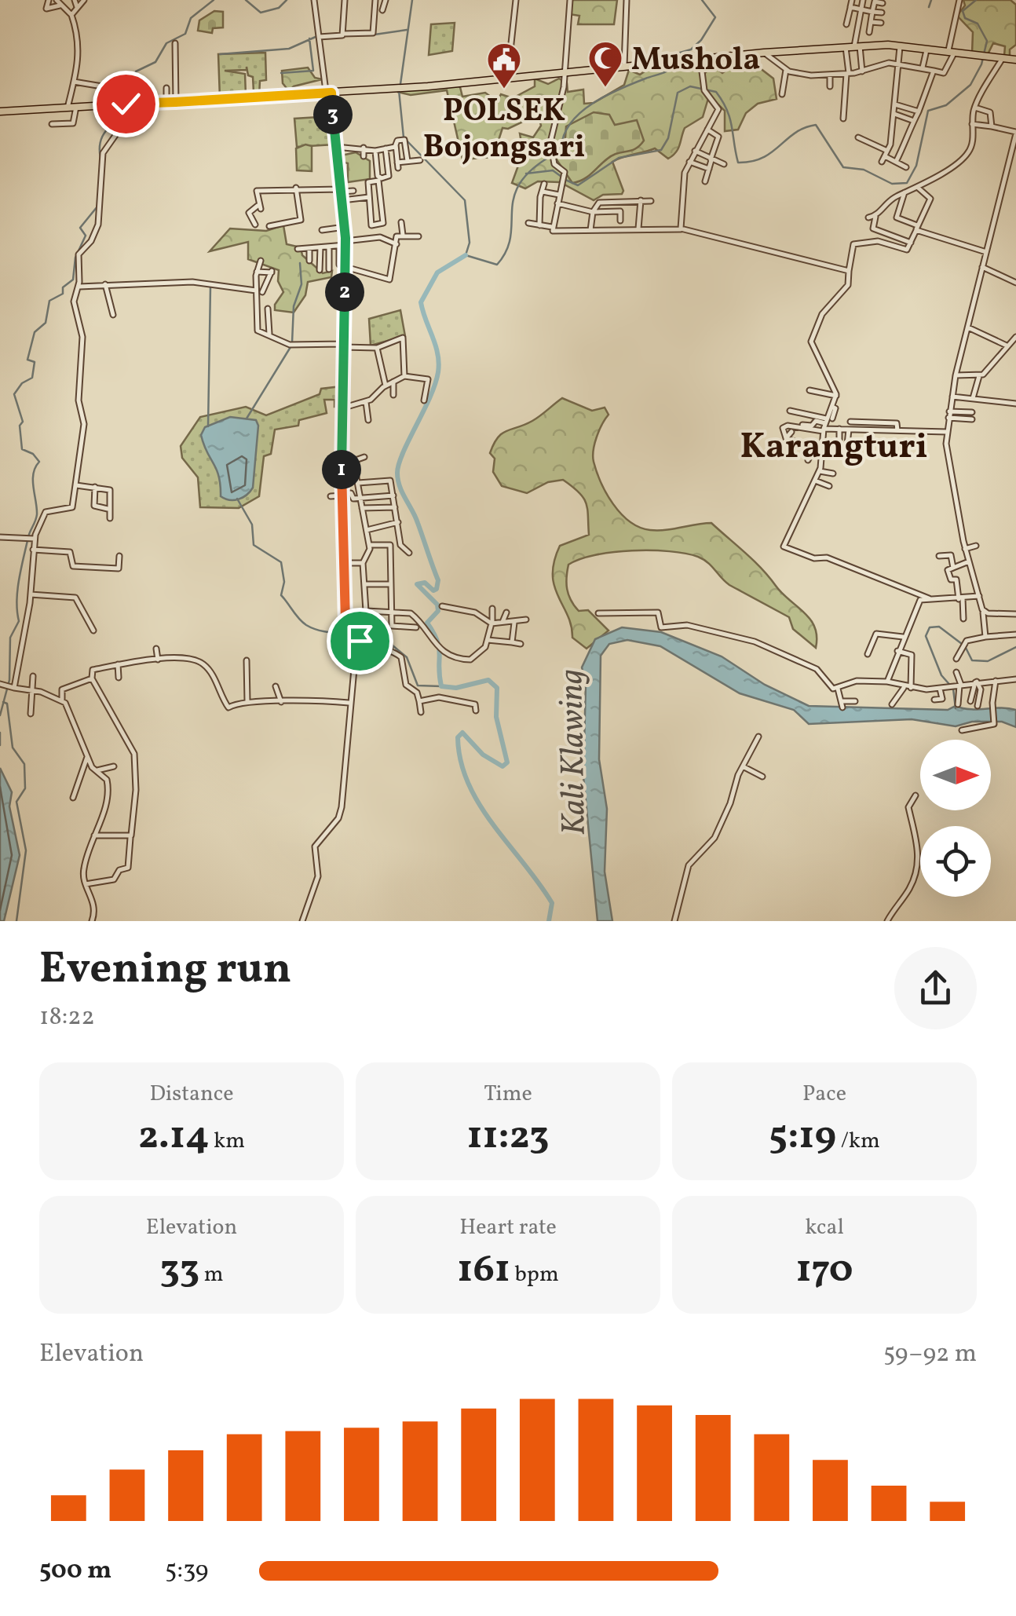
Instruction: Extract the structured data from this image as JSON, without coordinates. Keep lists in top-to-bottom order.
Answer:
{
  "districts": ["Karangturi"],
  "water": ["Kali Klawing"],
  "places": {
    "mosque": ["Mushola"],
    "public building": ["POLSEK Bojongsari"]
  },
  "north": "right",
  "page": {
    "pins": ["3", "2", "1"],
    "heading": ["Evening run", "18:22"],
    "stats": [
      ["Distance", "2.14 km"],
      ["Time", "11:23"],
      ["Pace", "5:19 /km"],
      ["Elevation", "33 m"],
      ["Heart rate", "161 bpm"],
      ["kcal", "170"]
    ],
    "chart": ["Elevation", "59–92 m"],
    "list": [
      {
        "name": "500 m",
        "note": "5:39"
      }
    ]
  }
}
